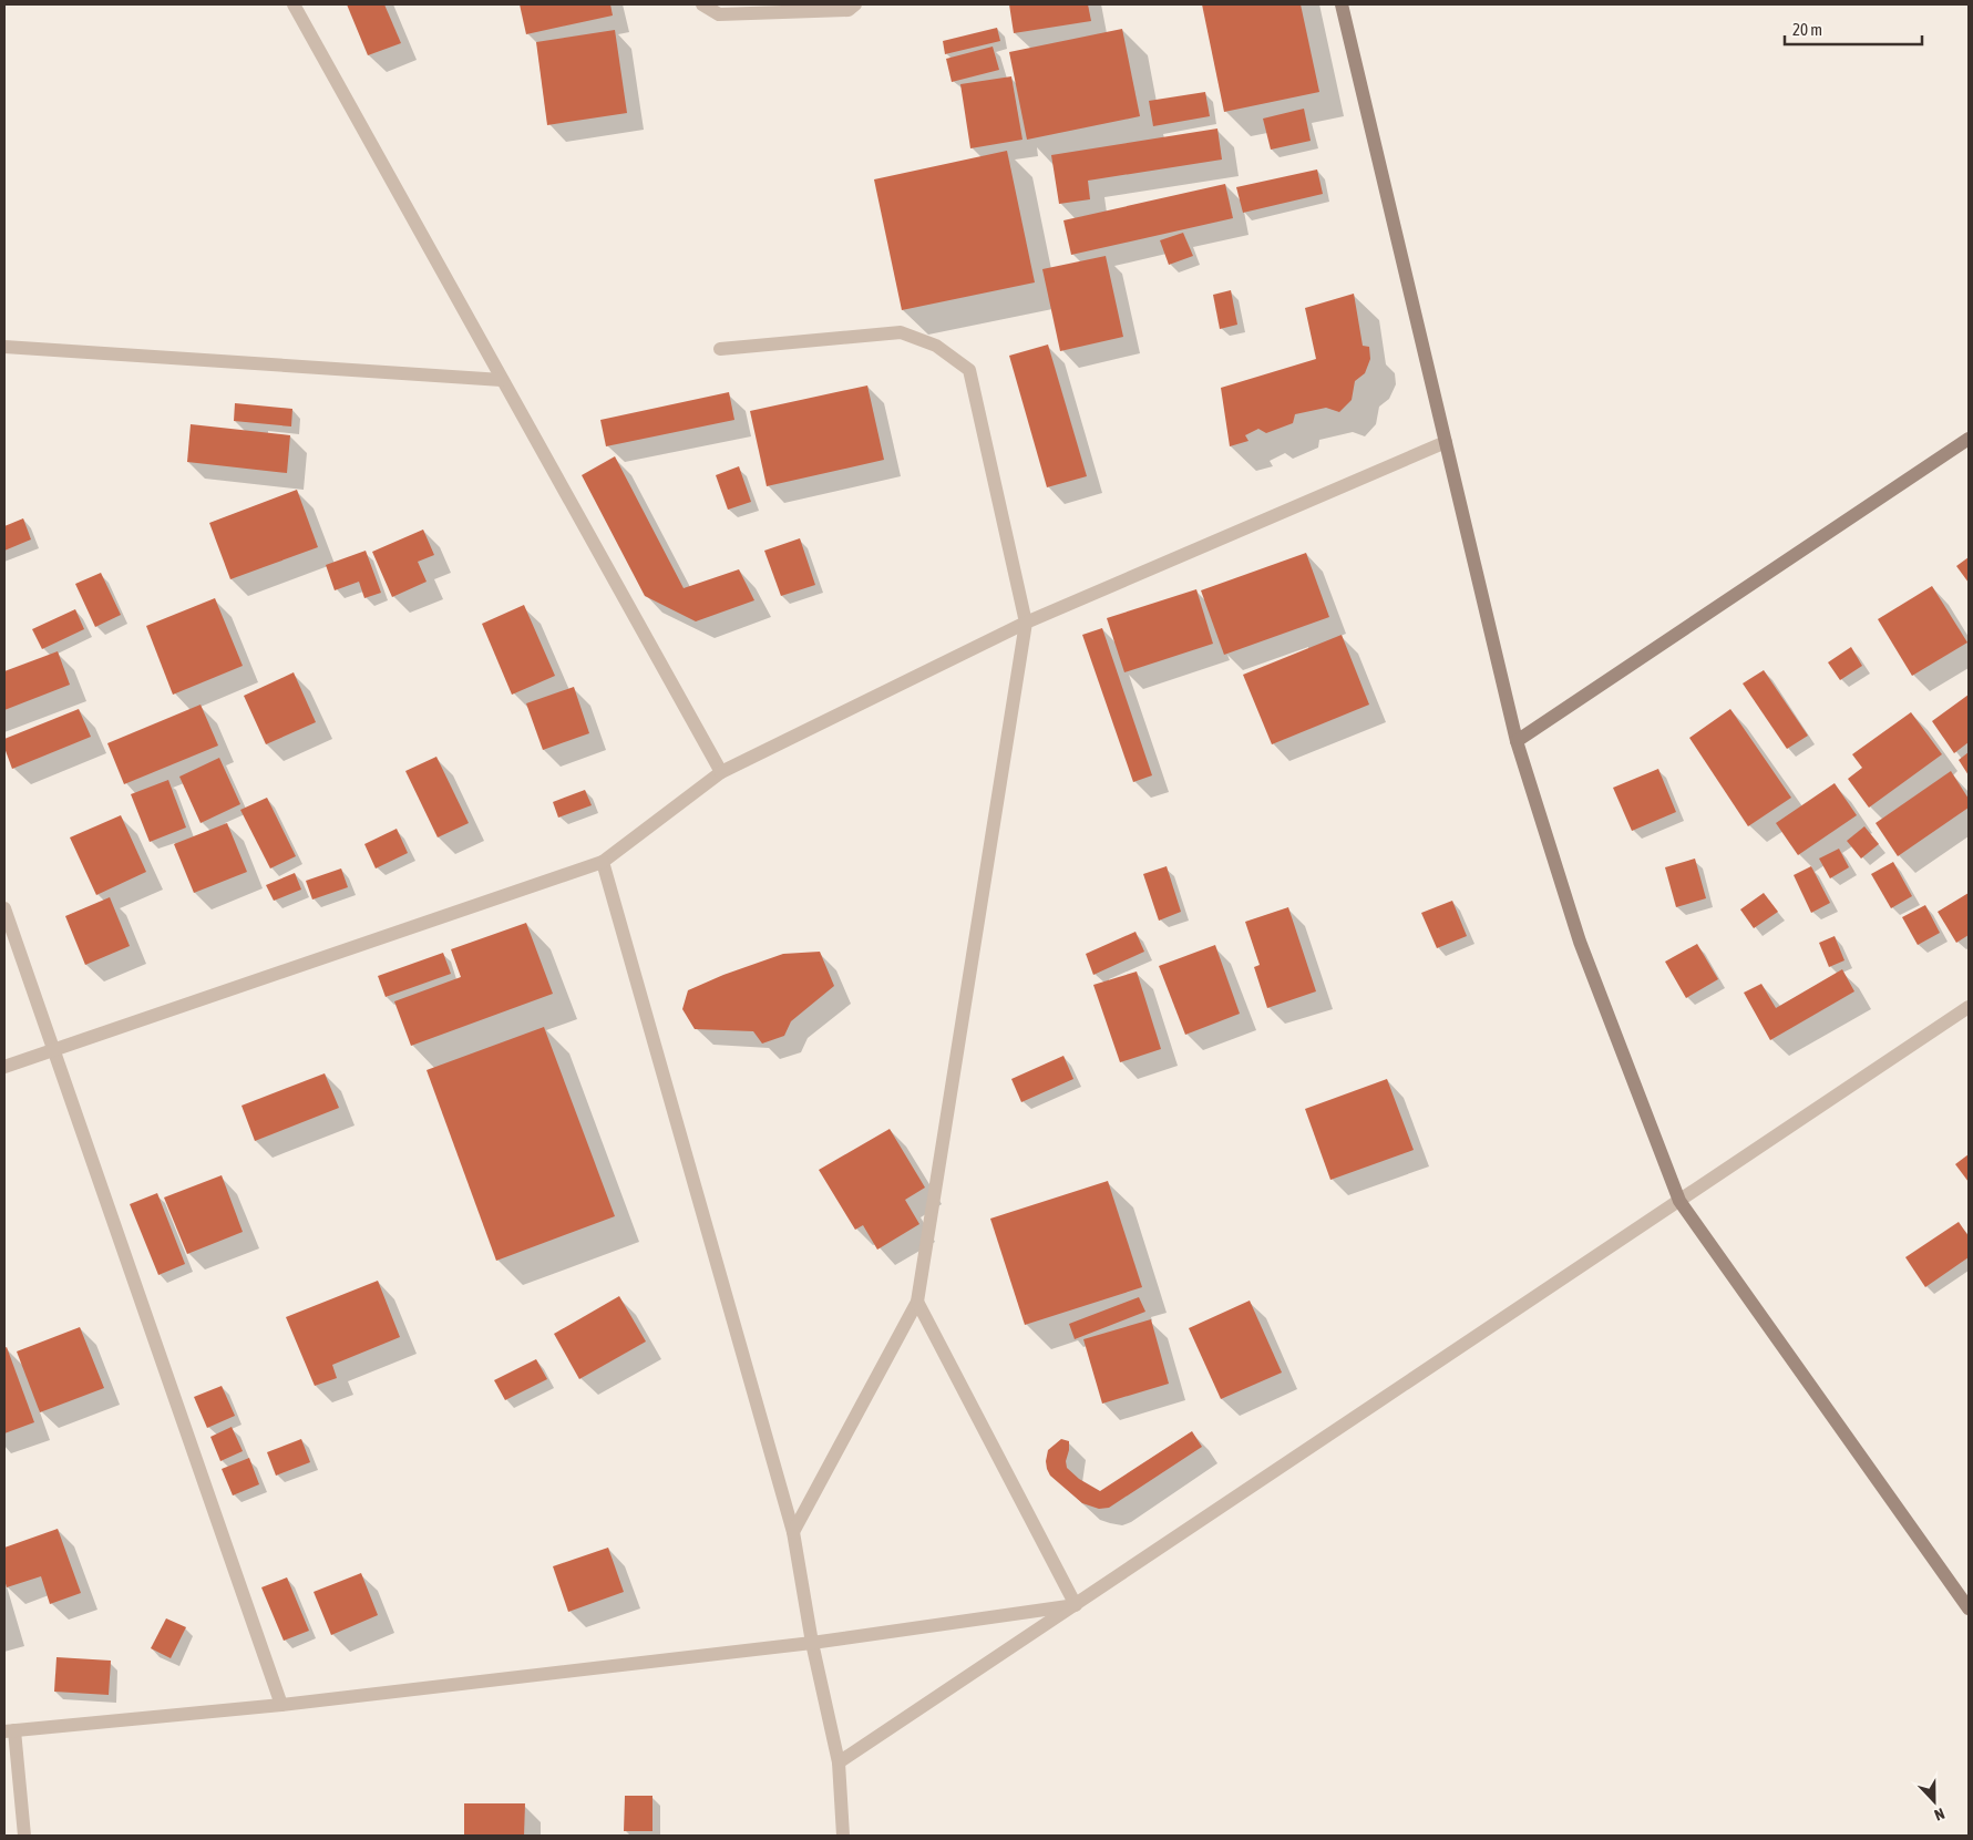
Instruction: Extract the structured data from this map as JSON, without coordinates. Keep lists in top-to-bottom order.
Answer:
{
  "scale_bar": "20 m",
  "north": "bottom"
}
